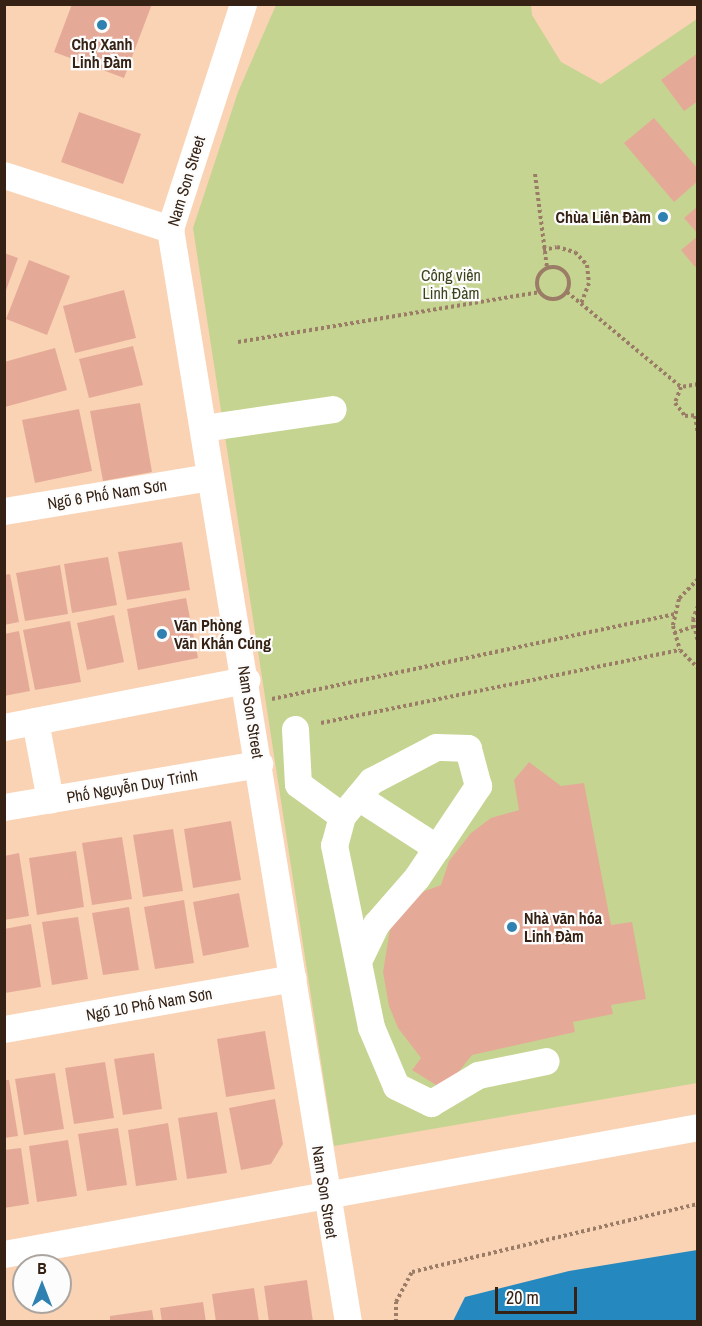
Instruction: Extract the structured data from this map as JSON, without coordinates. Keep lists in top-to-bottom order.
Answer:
{
  "streets": {
    "street": [
      "Nam Son Street",
      "Ngõ 6 Phố Nam Sơn",
      "Phố Nguyễn Duy Trinh",
      "Ngõ 10 Phố Nam Sơn"
    ]
  },
  "crossings": [
    ["Nam Son Street", "Ngõ 6 Phố Nam Sơn"],
    ["Nam Son Street", "Phố Nguyễn Duy Trinh"],
    ["Nam Son Street", "Ngõ 10 Phố Nam Sơn"]
  ],
  "parks": ["Công viên Linh Đàm"],
  "places": [
    "Chợ Xanh Linh Đàm",
    "Chùa Liên Đàm",
    "Văn Phòng Văn Khấn Cúng",
    "Nhà văn hóa Linh Đàm"
  ],
  "scale_bar": "20 m",
  "north": "top"
}
